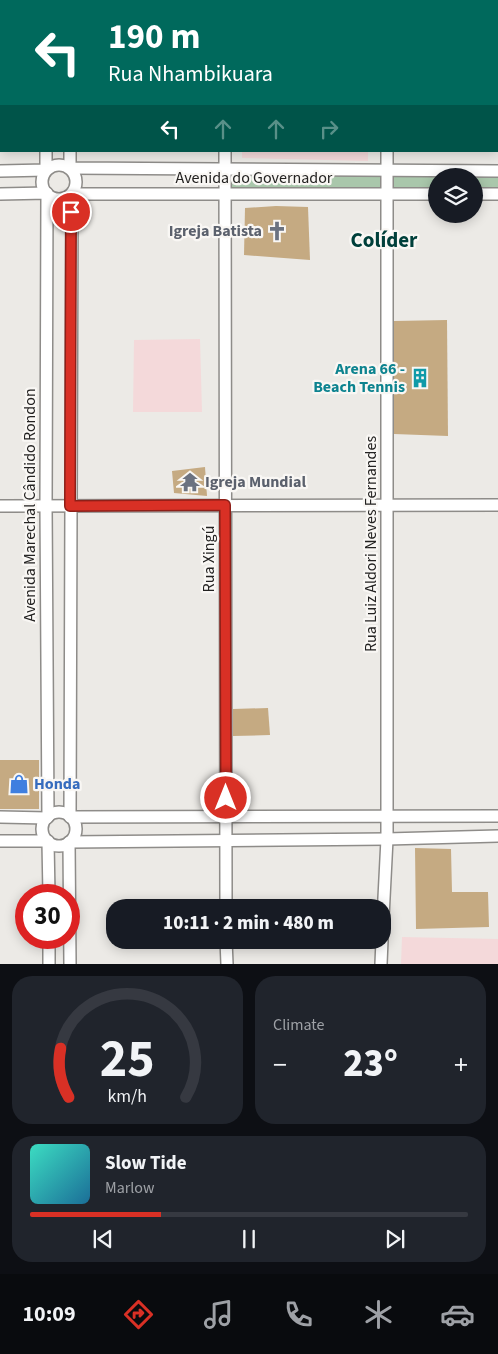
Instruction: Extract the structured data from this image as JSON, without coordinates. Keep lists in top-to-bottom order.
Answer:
{
  "streets": {
    "street": [
      "Avenida do Governador",
      "Avenida Marechal Cândido Rondon",
      "Rua Luiz Aldori Neves Fernandes",
      "Rua Xingú"
    ]
  },
  "crossings": [
    ["Avenida do Governador", "Avenida Marechal Cândido Rondon"],
    ["Avenida do Governador", "Rua Luiz Aldori Neves Fernandes"],
    ["Avenida do Governador", "Rua Xingú"]
  ],
  "districts": ["Colíder"],
  "places": {
    "church": ["Igreja Batista"],
    "building": ["Arena 66 - Beach Tennis"],
    "temple": ["Igreja Mundial"],
    "shop": ["Honda"]
  },
  "page": {
    "turn": ["190 m", "Rua Nhambikuara"],
    "limit": "30",
    "trip": "10:11 · 2 min · 480 m",
    "tile": "Climate",
    "heat": ["−", "23°", "+"],
    "song": ["Slow Tide", "Marlow"],
    "tabs": "10:09",
    "gauge": ["25", "km/h"]
  }
}
